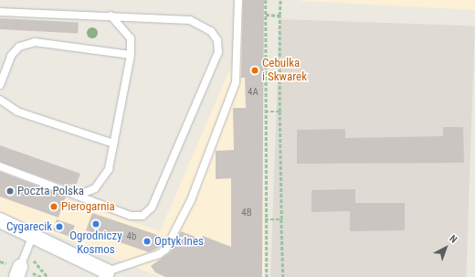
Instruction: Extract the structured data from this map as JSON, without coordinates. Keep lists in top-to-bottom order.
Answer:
{
  "places": [
    "Cebulka i Skwarek",
    "Poczta Polska",
    "Pierogarnia",
    "Ogrodniczy Kosmos",
    "Cygarecik",
    "Optyk Ines"
  ],
  "house_numbers": ["4A", "4B", "4b"],
  "north": "top right"
}
